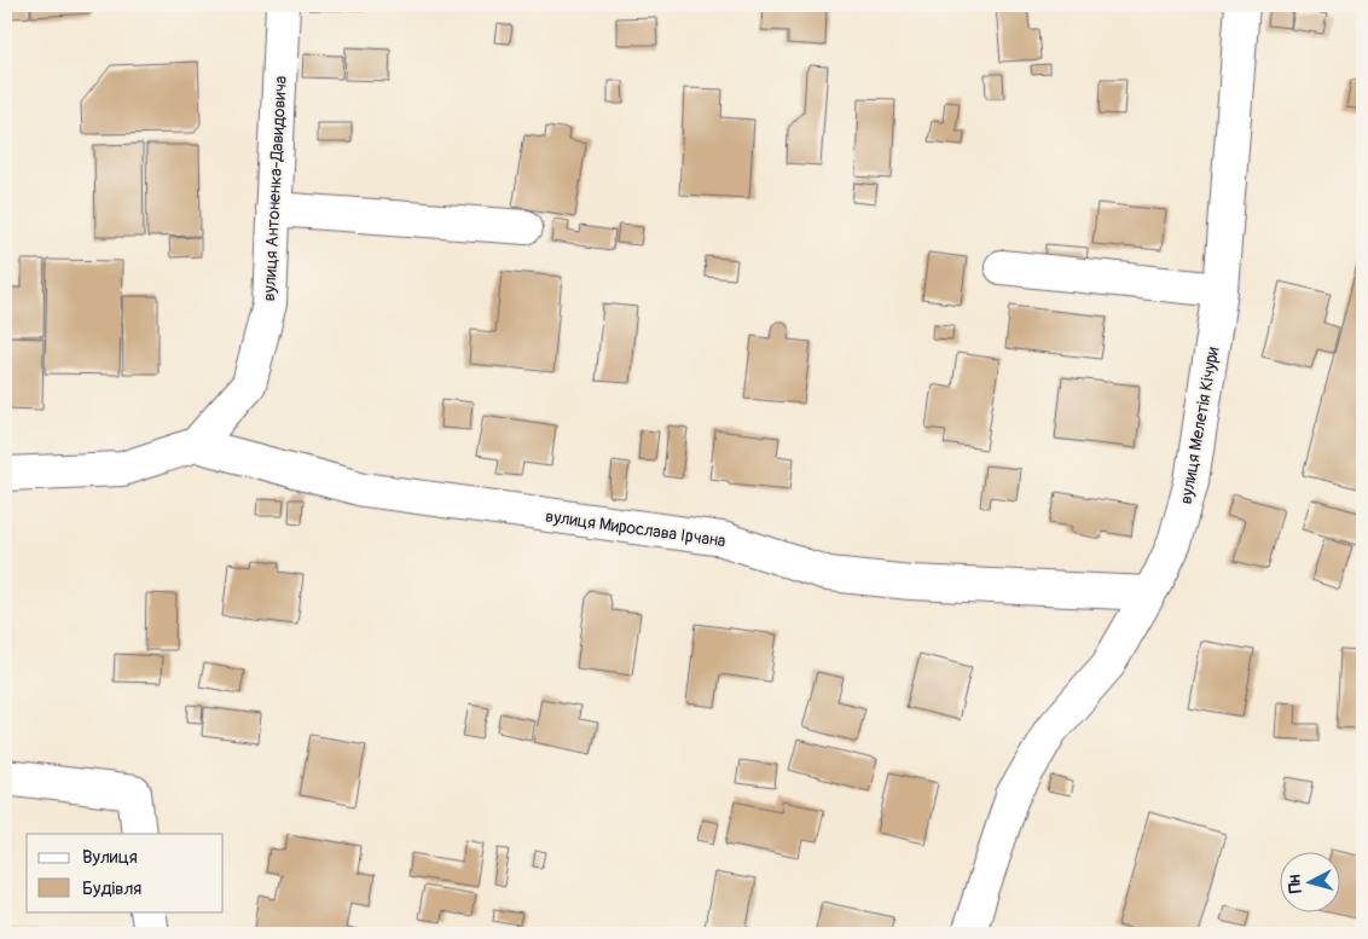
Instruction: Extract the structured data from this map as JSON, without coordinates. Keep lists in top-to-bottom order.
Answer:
{
  "streets": {
    "street": ["вулиця Антоненка-Давидовича", "вулиця Мелетія Кічури", "вулиця Мирослава Ірчана"]
  },
  "crossings": [
    ["вулиця Антоненка-Давидовича", "вулиця Мирослава Ірчана"],
    ["вулиця Мелетія Кічури", "вулиця Мирослава Ірчана"]
  ],
  "legend": ["Вулиця", "Будівля"],
  "north": "left"
}
